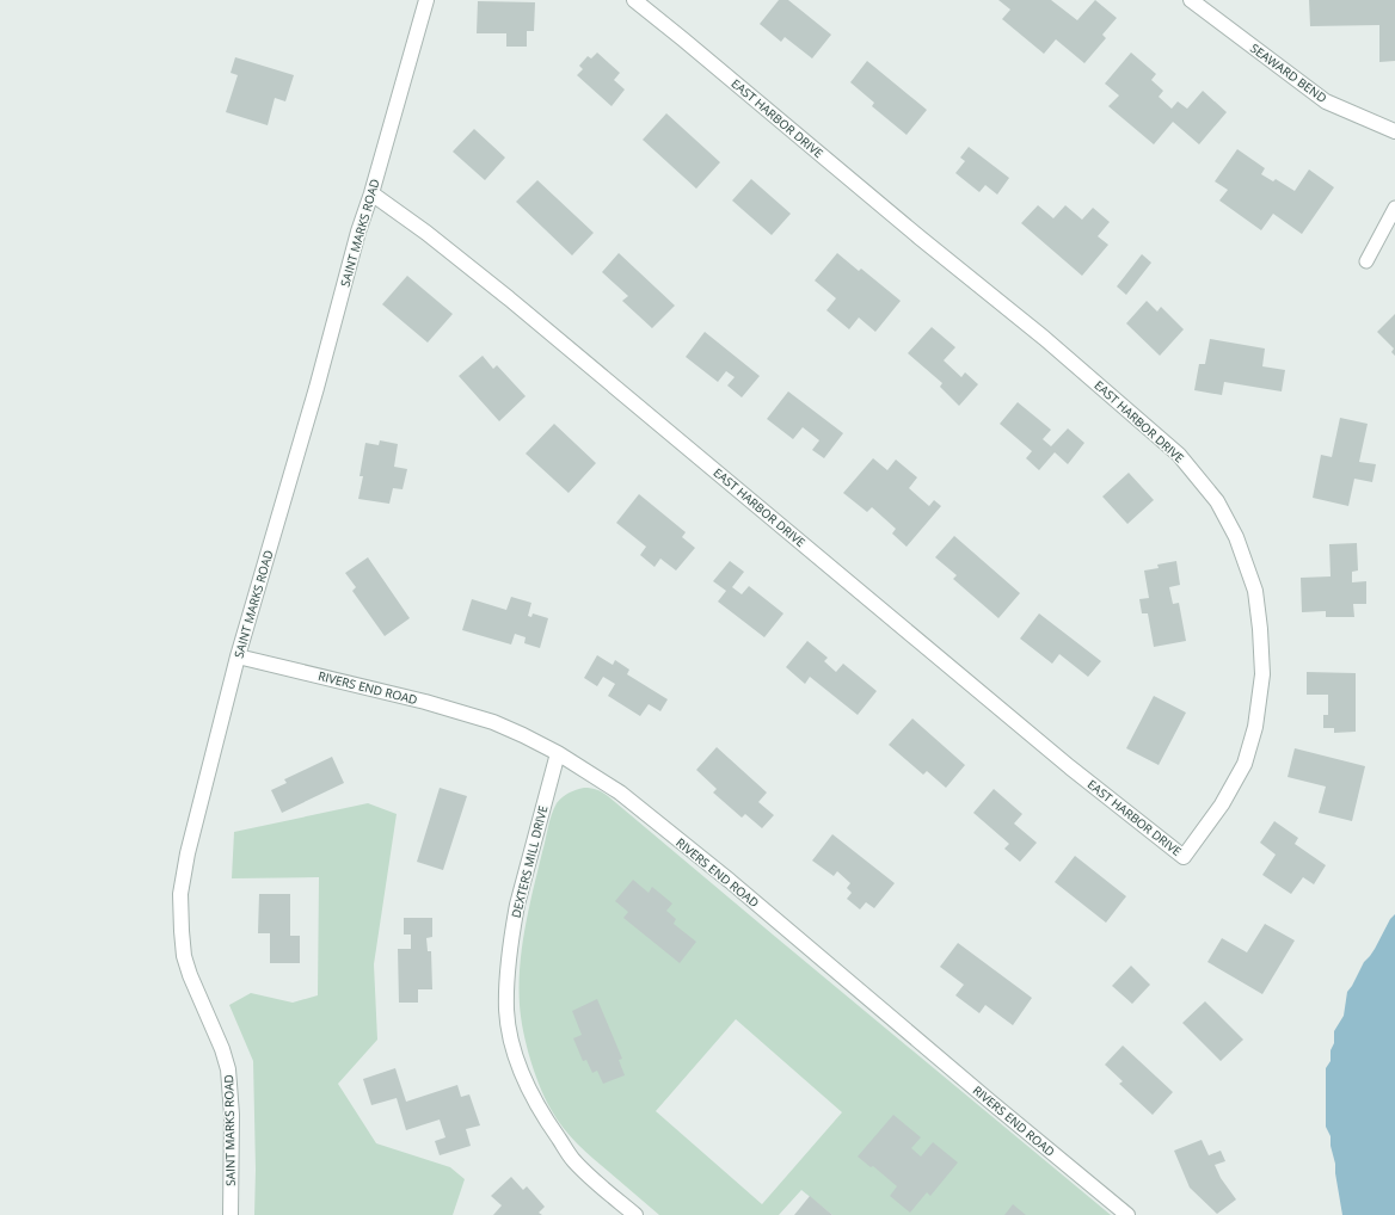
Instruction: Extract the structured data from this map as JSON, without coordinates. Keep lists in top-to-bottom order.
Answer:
{
  "streets": {
    "street": [
      "SEAWARD BEND",
      "EAST HARBOR DRIVE",
      "SAINT MARKS ROAD",
      "RIVERS END ROAD",
      "DEXTERS MILL DRIVE"
    ]
  },
  "crossings": [
    ["EAST HARBOR DRIVE", "SAINT MARKS ROAD"],
    ["SAINT MARKS ROAD", "RIVERS END ROAD"],
    ["RIVERS END ROAD", "DEXTERS MILL DRIVE"]
  ]
}
